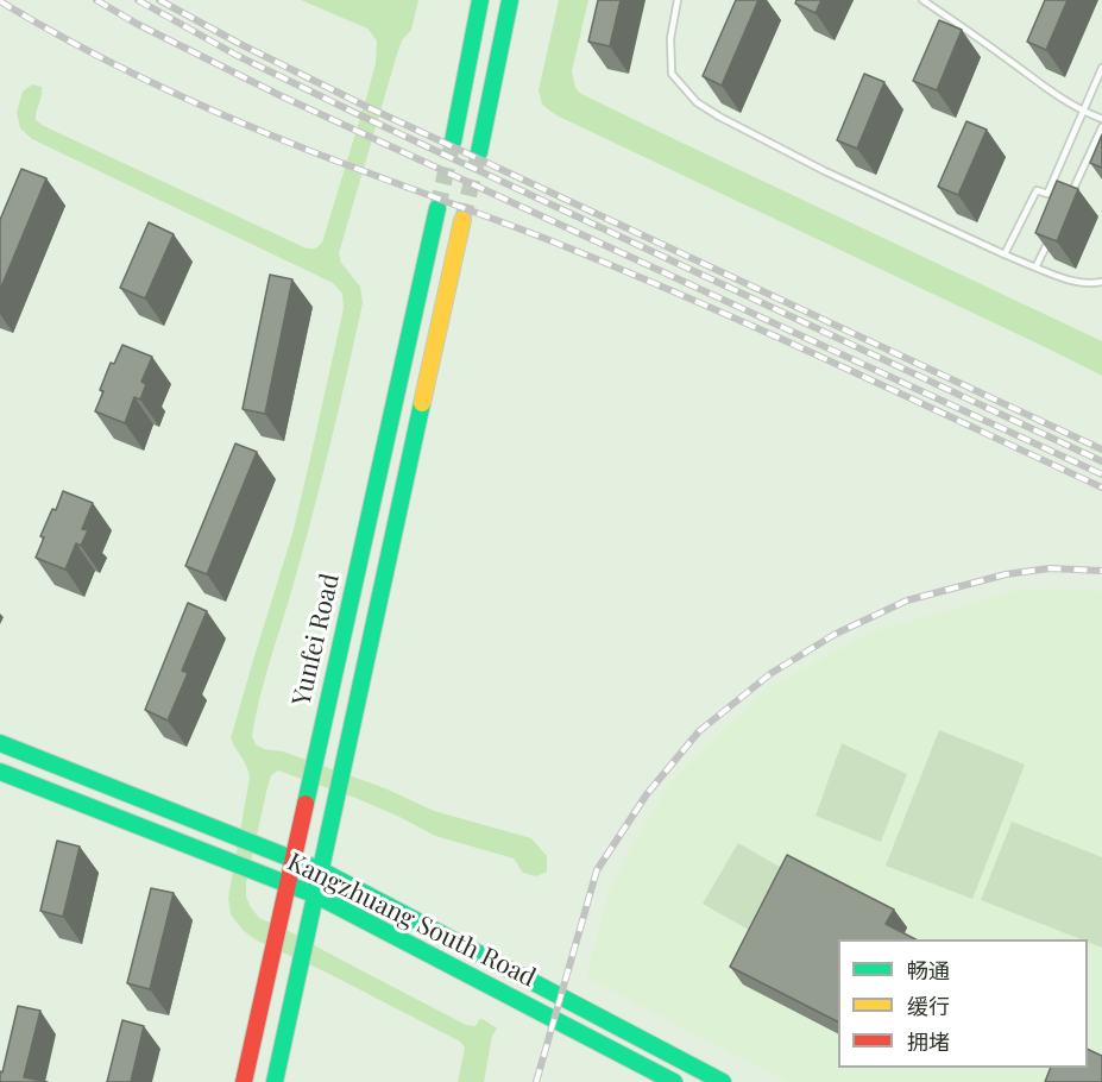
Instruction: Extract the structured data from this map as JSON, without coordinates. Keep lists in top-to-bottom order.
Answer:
{
  "streets": {
    "main road": ["Yunfei Road", "Kangzhuang South Road"]
  },
  "crossings": [
    ["Yunfei Road", "Kangzhuang South Road"]
  ],
  "legend": ["畅通", "缓行", "拥堵"]
}
